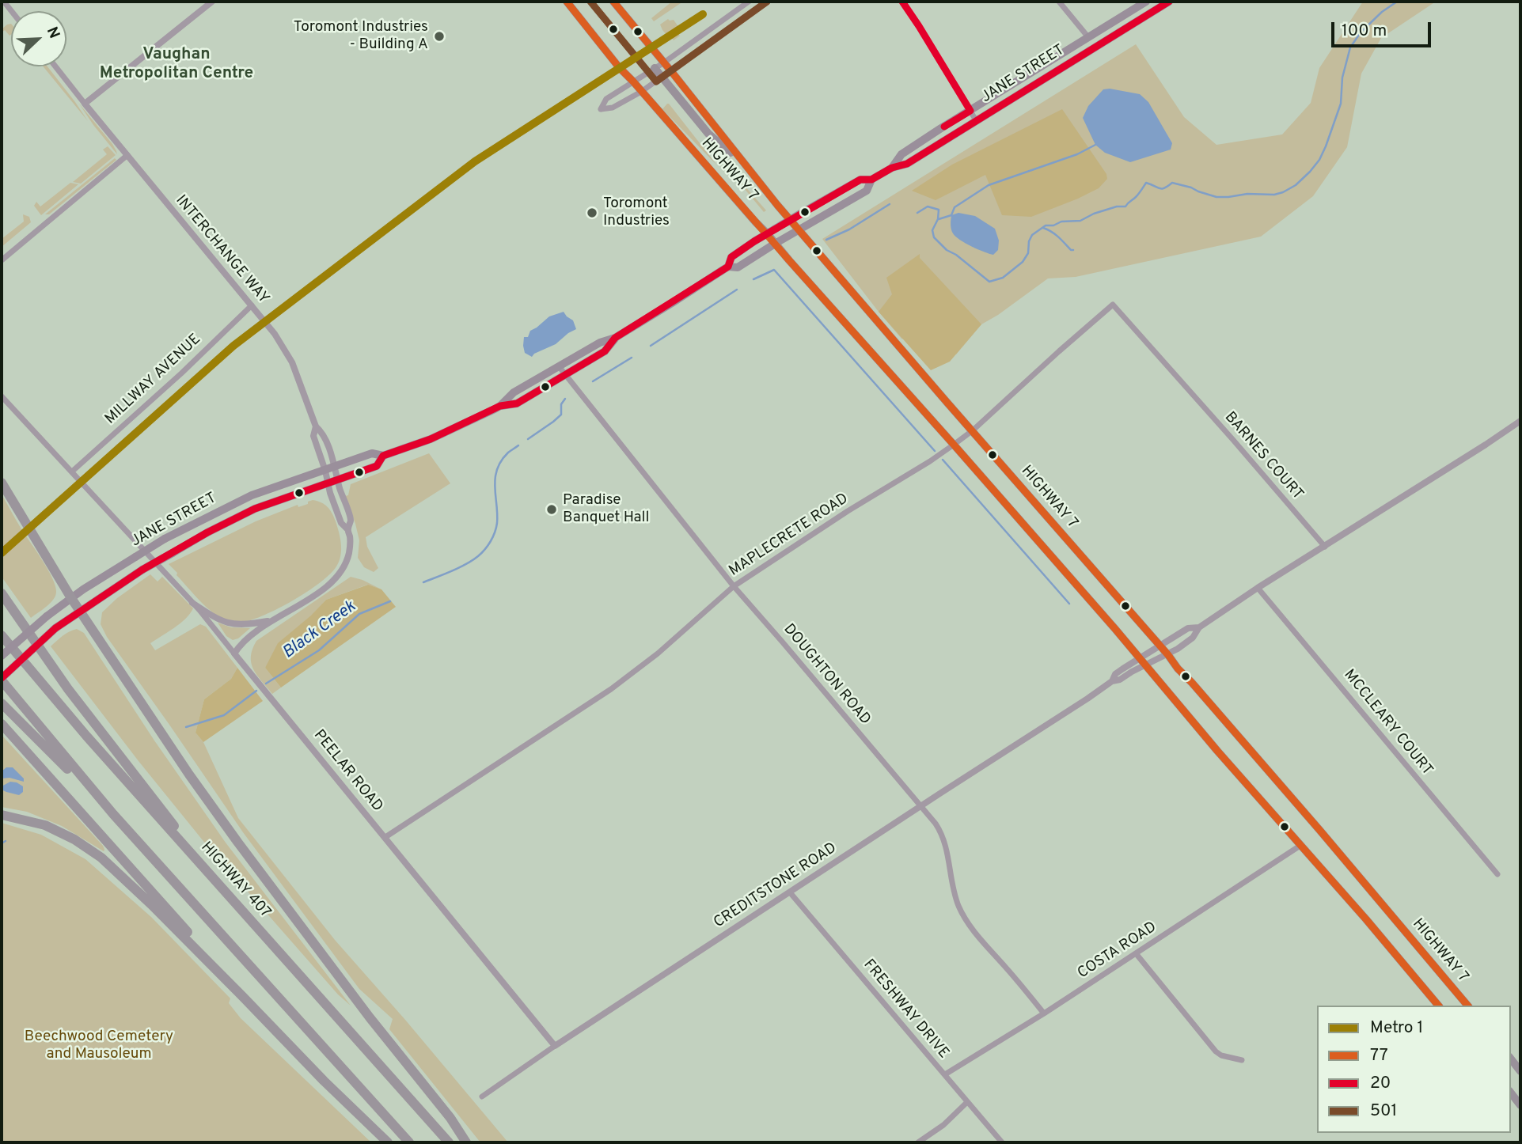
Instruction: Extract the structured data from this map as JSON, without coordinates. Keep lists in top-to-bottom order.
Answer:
{
  "streets": {
    "highway": ["HIGHWAY 407"],
    "main road": ["JANE STREET", "HIGHWAY 7"],
    "street": [
      "INTERCHANGE WAY",
      "MILLWAY AVENUE",
      "BARNES COURT",
      "MAPLECRETE ROAD",
      "DOUGHTON ROAD",
      "MCCLEARY COURT",
      "PEELAR ROAD",
      "CREDITSTONE ROAD",
      "COSTA ROAD",
      "FRESHWAY DRIVE"
    ]
  },
  "crossings": [
    ["JANE STREET", "HIGHWAY 7"],
    ["JANE STREET", "INTERCHANGE WAY"],
    ["JANE STREET", "DOUGHTON ROAD"],
    ["HIGHWAY 7", "MAPLECRETE ROAD"],
    ["HIGHWAY 7", "CREDITSTONE ROAD"],
    ["HIGHWAY 7", "COSTA ROAD"],
    ["INTERCHANGE WAY", "MILLWAY AVENUE"],
    ["BARNES COURT", "MAPLECRETE ROAD"],
    ["BARNES COURT", "CREDITSTONE ROAD"],
    ["MAPLECRETE ROAD", "DOUGHTON ROAD"],
    ["MAPLECRETE ROAD", "PEELAR ROAD"],
    ["DOUGHTON ROAD", "CREDITSTONE ROAD"],
    ["DOUGHTON ROAD", "COSTA ROAD"],
    ["MCCLEARY COURT", "CREDITSTONE ROAD"],
    ["PEELAR ROAD", "CREDITSTONE ROAD"],
    ["CREDITSTONE ROAD", "FRESHWAY DRIVE"],
    ["COSTA ROAD", "FRESHWAY DRIVE"]
  ],
  "districts": ["Vaughan Metropolitan Centre"],
  "water": ["Black Creek"],
  "parks": ["Beechwood Cemetery and Mausoleum"],
  "places": ["Toromont Industries - Building A", "Toromont Industries", "Paradise Banquet Hall"],
  "lines": [
    "transit line 77",
    "transit line 20",
    "transit line 501",
    "metro line 1"
  ],
  "legend": [
    "Metro 1",
    "77",
    "20",
    "501"
  ],
  "scale_bar": "100 m",
  "north": "top right"
}
